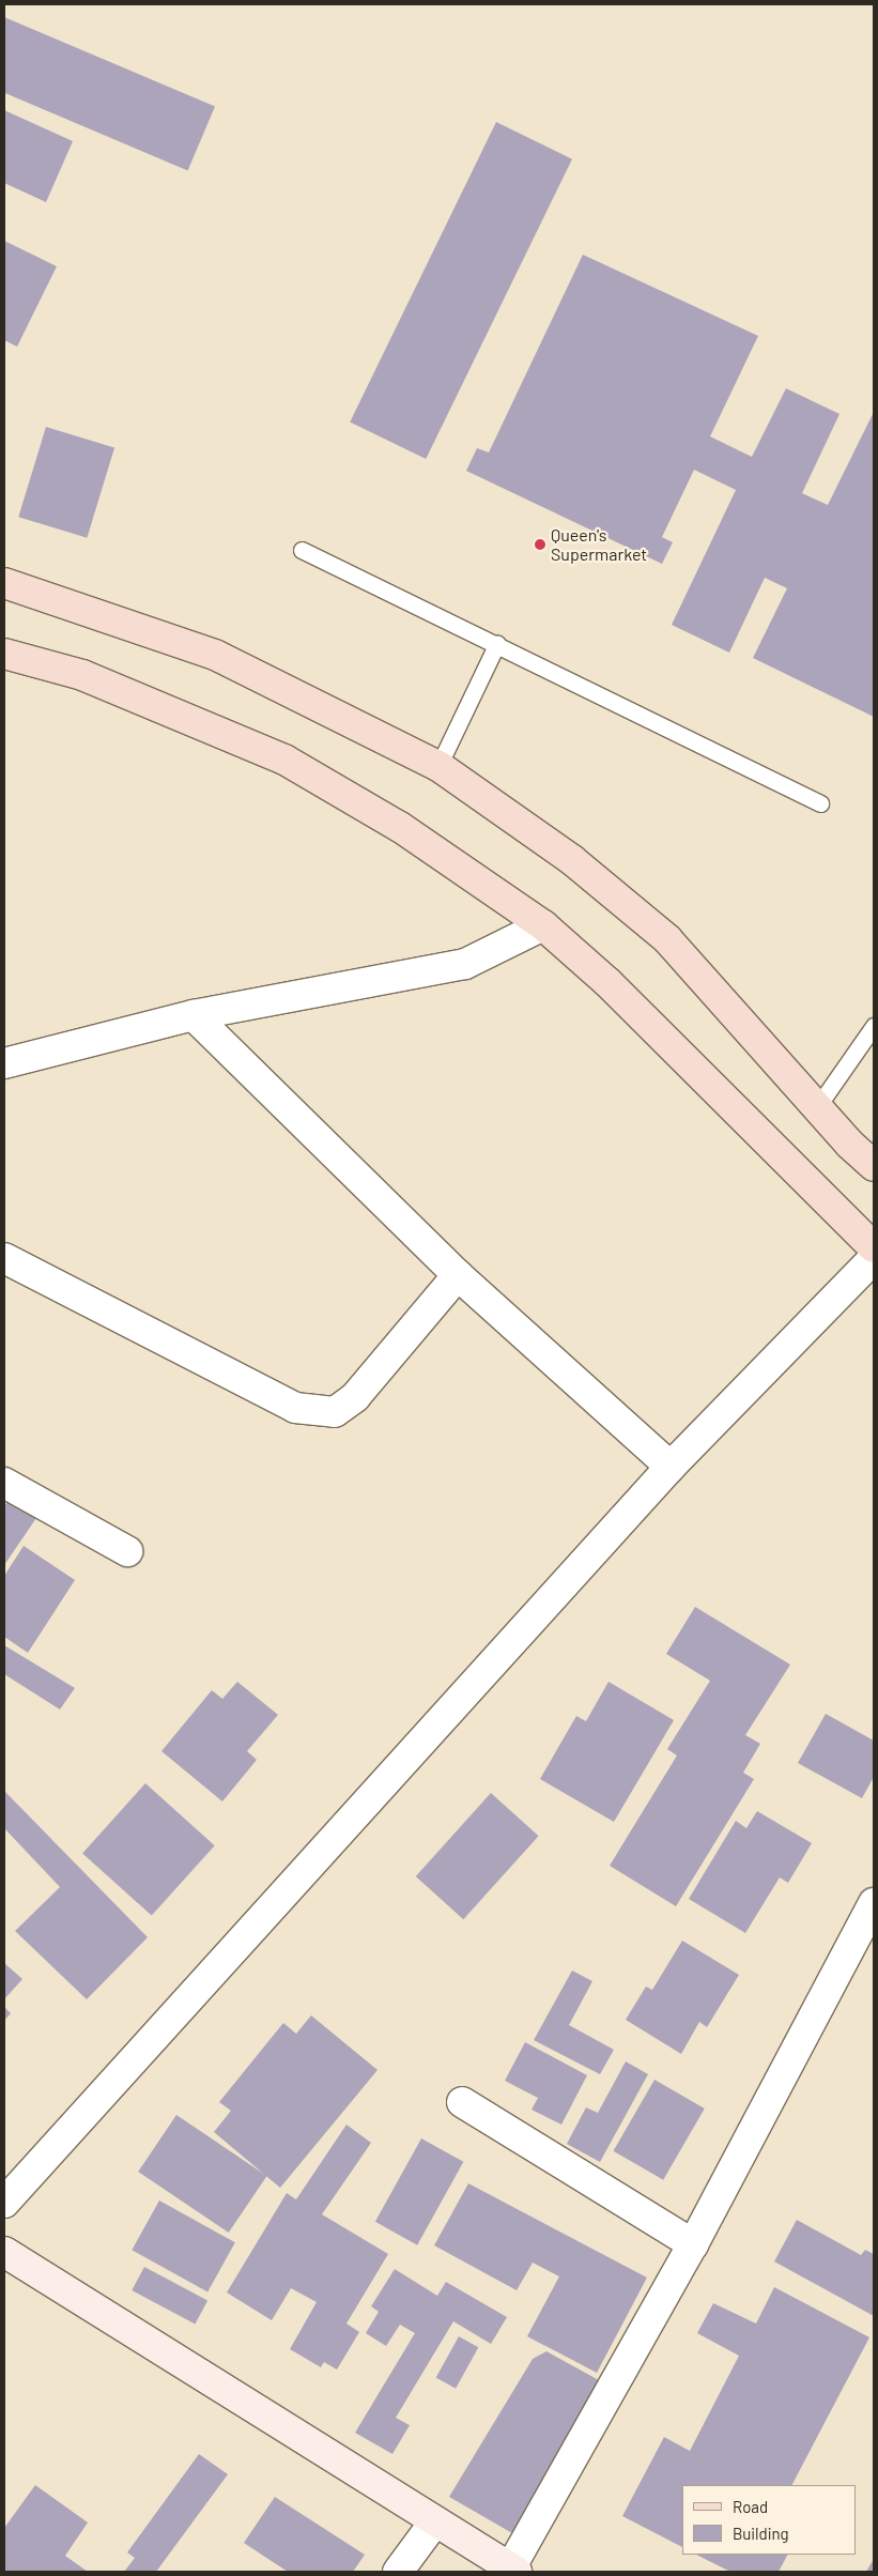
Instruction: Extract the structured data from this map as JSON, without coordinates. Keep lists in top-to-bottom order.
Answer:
{
  "places": ["Queen's Supermarket"],
  "legend": ["Road", "Building"]
}
